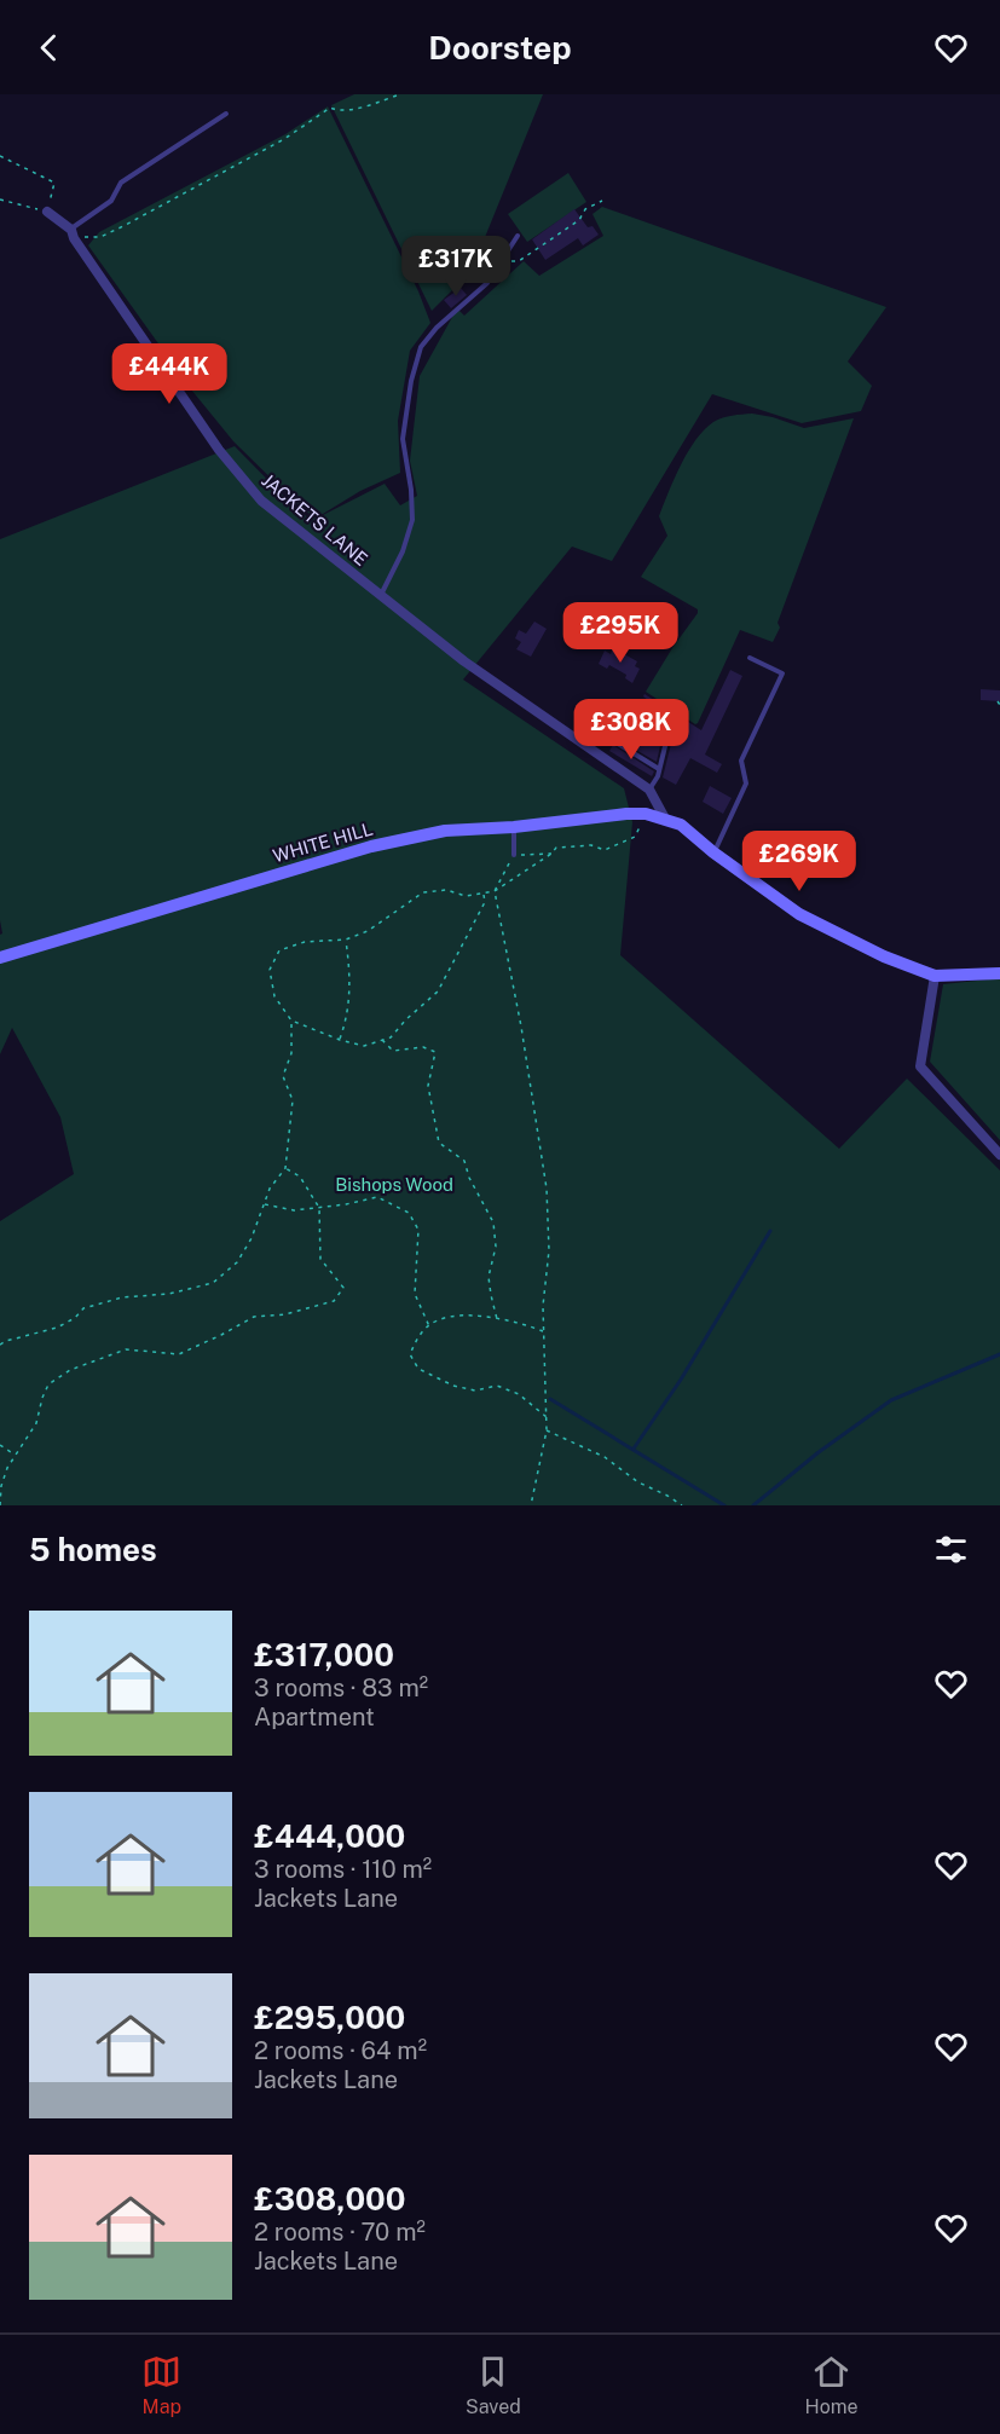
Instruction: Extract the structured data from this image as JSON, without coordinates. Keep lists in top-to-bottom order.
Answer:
{
  "streets": {
    "street": ["JACKETS LANE", "WHITE HILL"]
  },
  "crossings": [
    ["JACKETS LANE", "WHITE HILL"]
  ],
  "parks": ["Bishops Wood"],
  "page": {
    "header": "Doorstep",
    "price": [
      "£317K",
      "£444K",
      "£295K",
      "£308K",
      "£269K"
    ],
    "heading": "5 homes",
    "list": [
      {
        "name": "£317,000",
        "note": "3 rooms · 83 m² · Apartment"
      },
      {
        "name": "£444,000",
        "note": "3 rooms · 110 m² · Jackets Lane"
      },
      {
        "name": "£295,000",
        "note": "2 rooms · 64 m² · Jackets Lane"
      },
      {
        "name": "£308,000",
        "note": "2 rooms · 70 m² · Jackets Lane"
      }
    ],
    "tabs": ["Map", "Saved", "Home"]
  }
}
